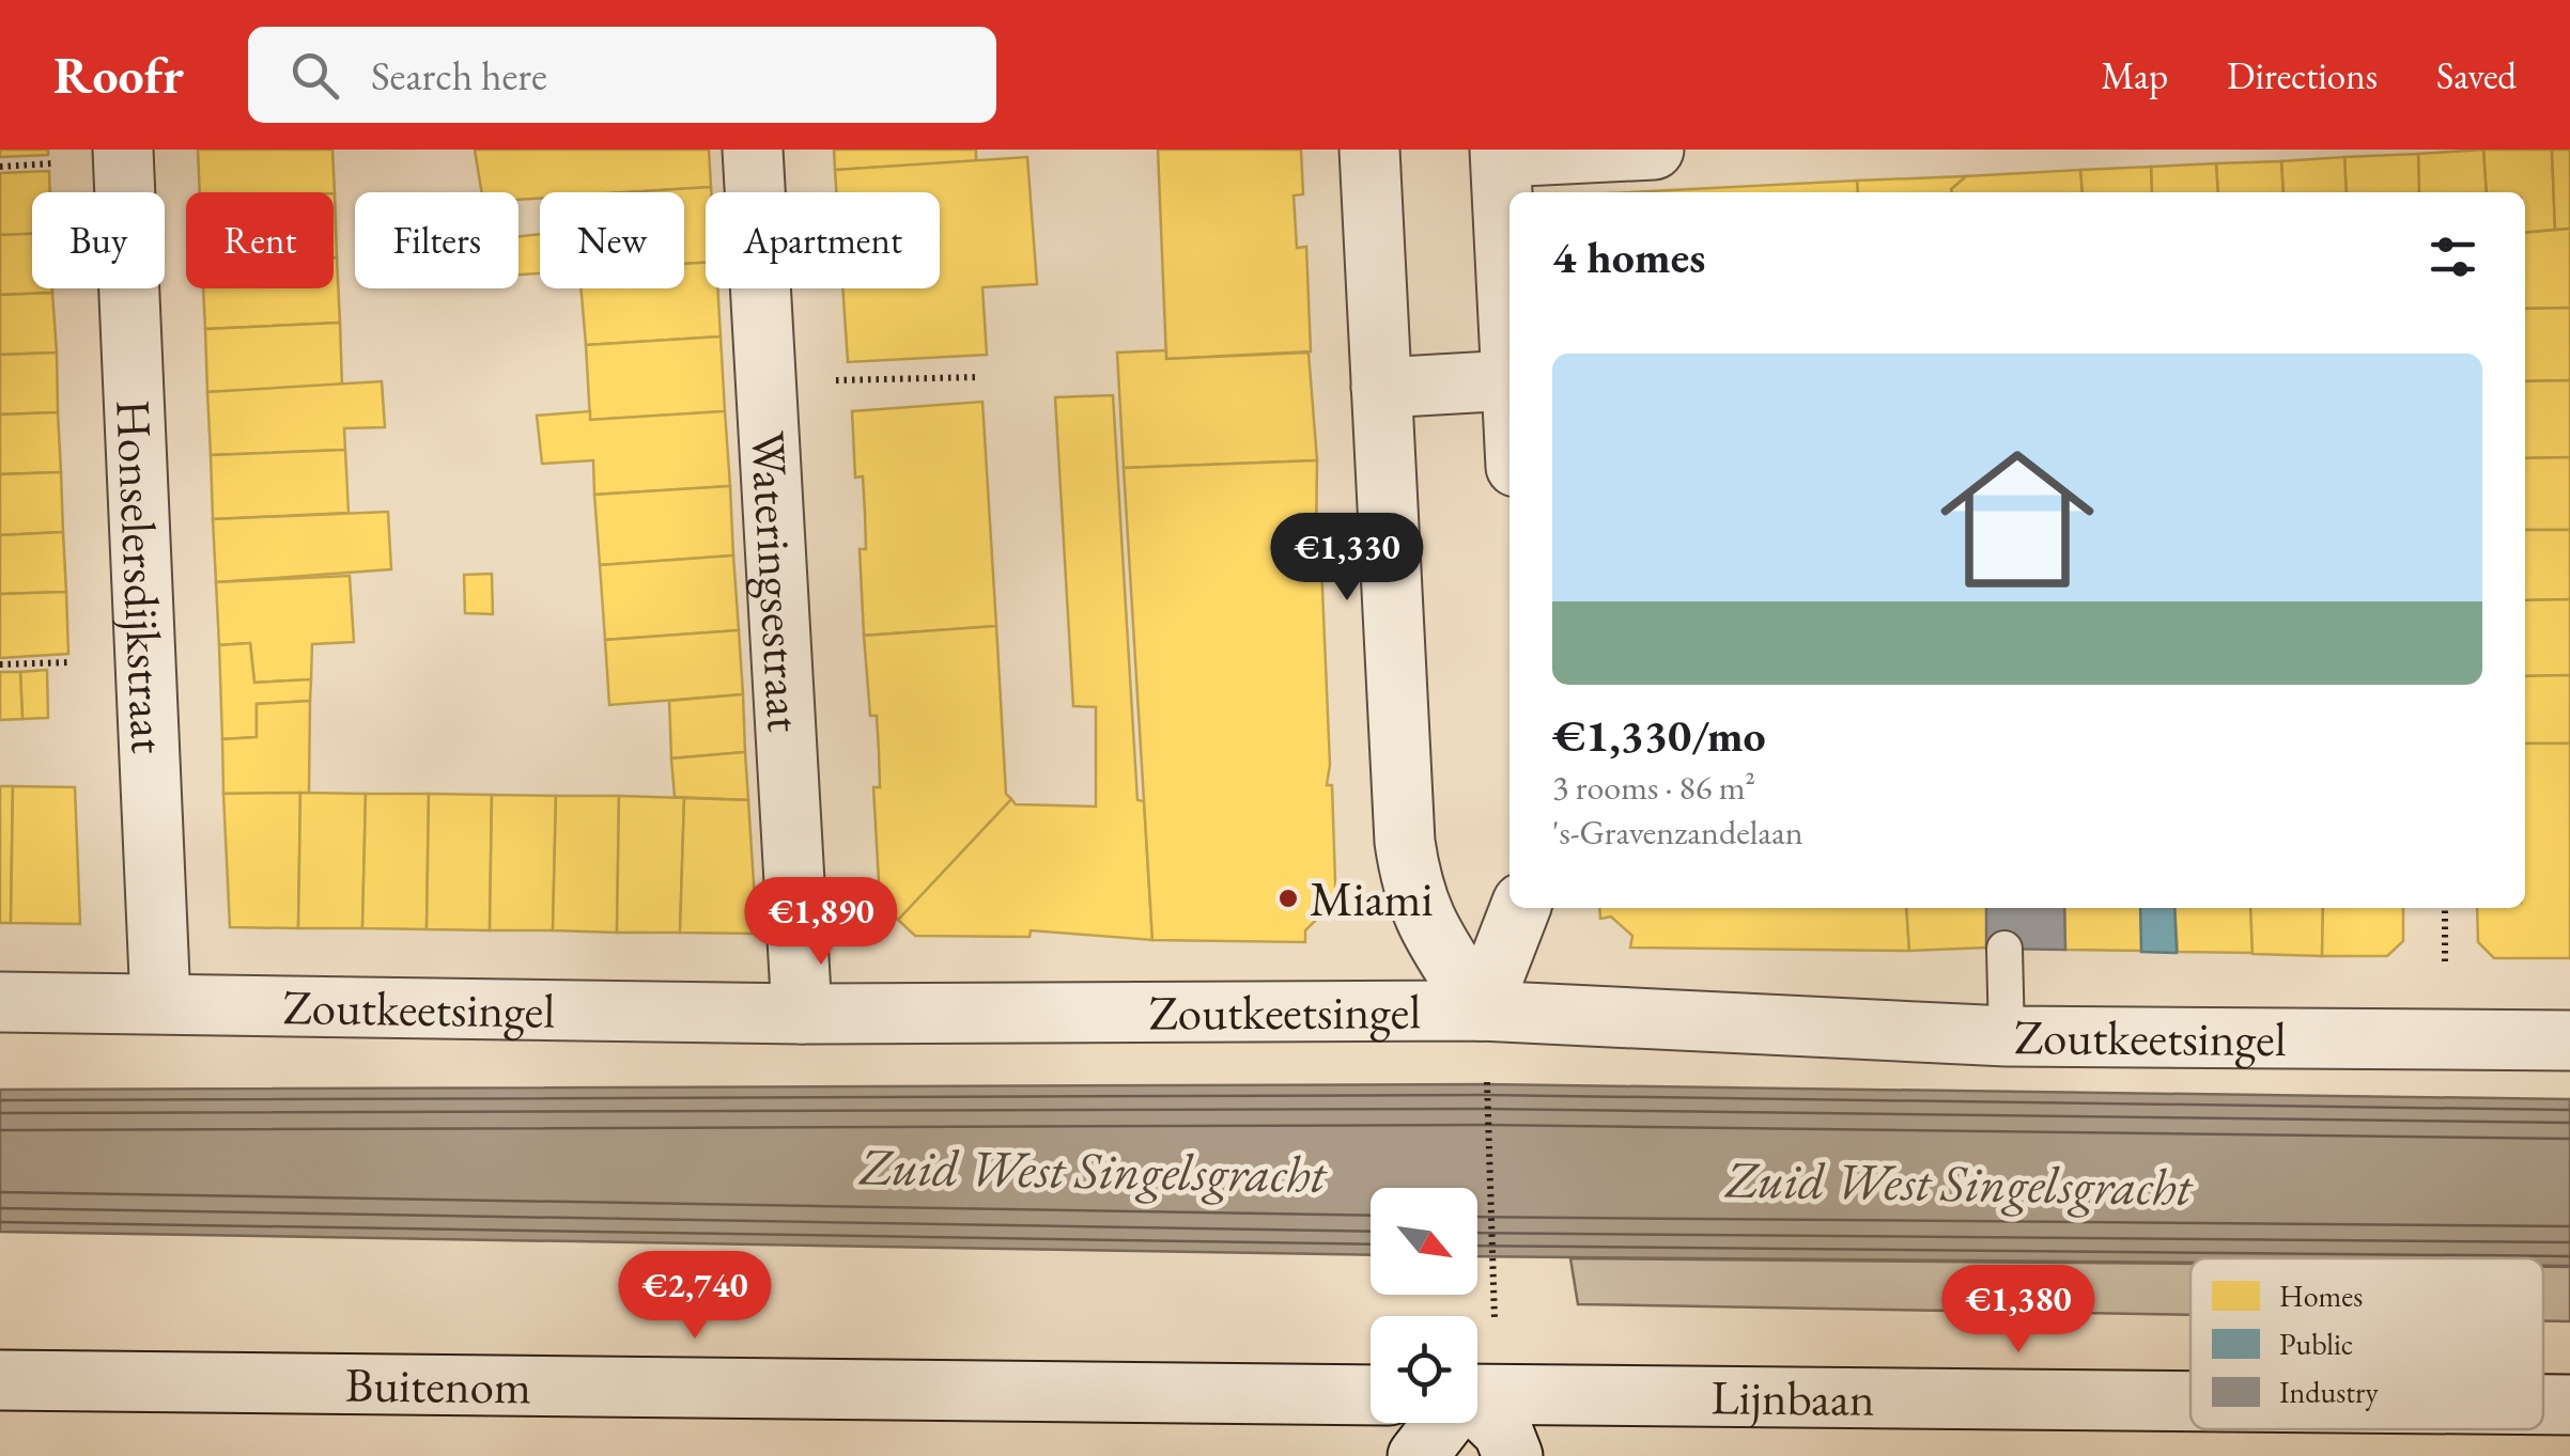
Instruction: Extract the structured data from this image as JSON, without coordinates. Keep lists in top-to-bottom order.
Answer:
{
  "streets": {
    "street": [
      "Honselersdijkstraat",
      "Wateringsestraat",
      "Zoutkeetsingel",
      "Buitenom",
      "Lijnbaan"
    ]
  },
  "crossings": [
    ["Honselersdijkstraat", "Zoutkeetsingel"],
    ["Wateringsestraat", "Zoutkeetsingel"]
  ],
  "water": ["Zuid West Singelsgracht"],
  "places": ["Miami"],
  "legend": ["Homes", "Public", "Industry"],
  "north": "bottom right",
  "page": {
    "header": "Roofr",
    "search": "Search here",
    "nav": ["Map", "Directions", "Saved"],
    "chip": [
      "Buy",
      "Rent",
      "Filters",
      "New",
      "Apartment"
    ],
    "heading": "4 homes",
    "list": [
      {
        "name": "€1,330/mo",
        "note": "3 rooms · 86 m² · 's-Gravenzandelaan"
      }
    ],
    "price": [
      "€1,330",
      "€1,890",
      "€2,740",
      "€1,380"
    ]
  }
}
